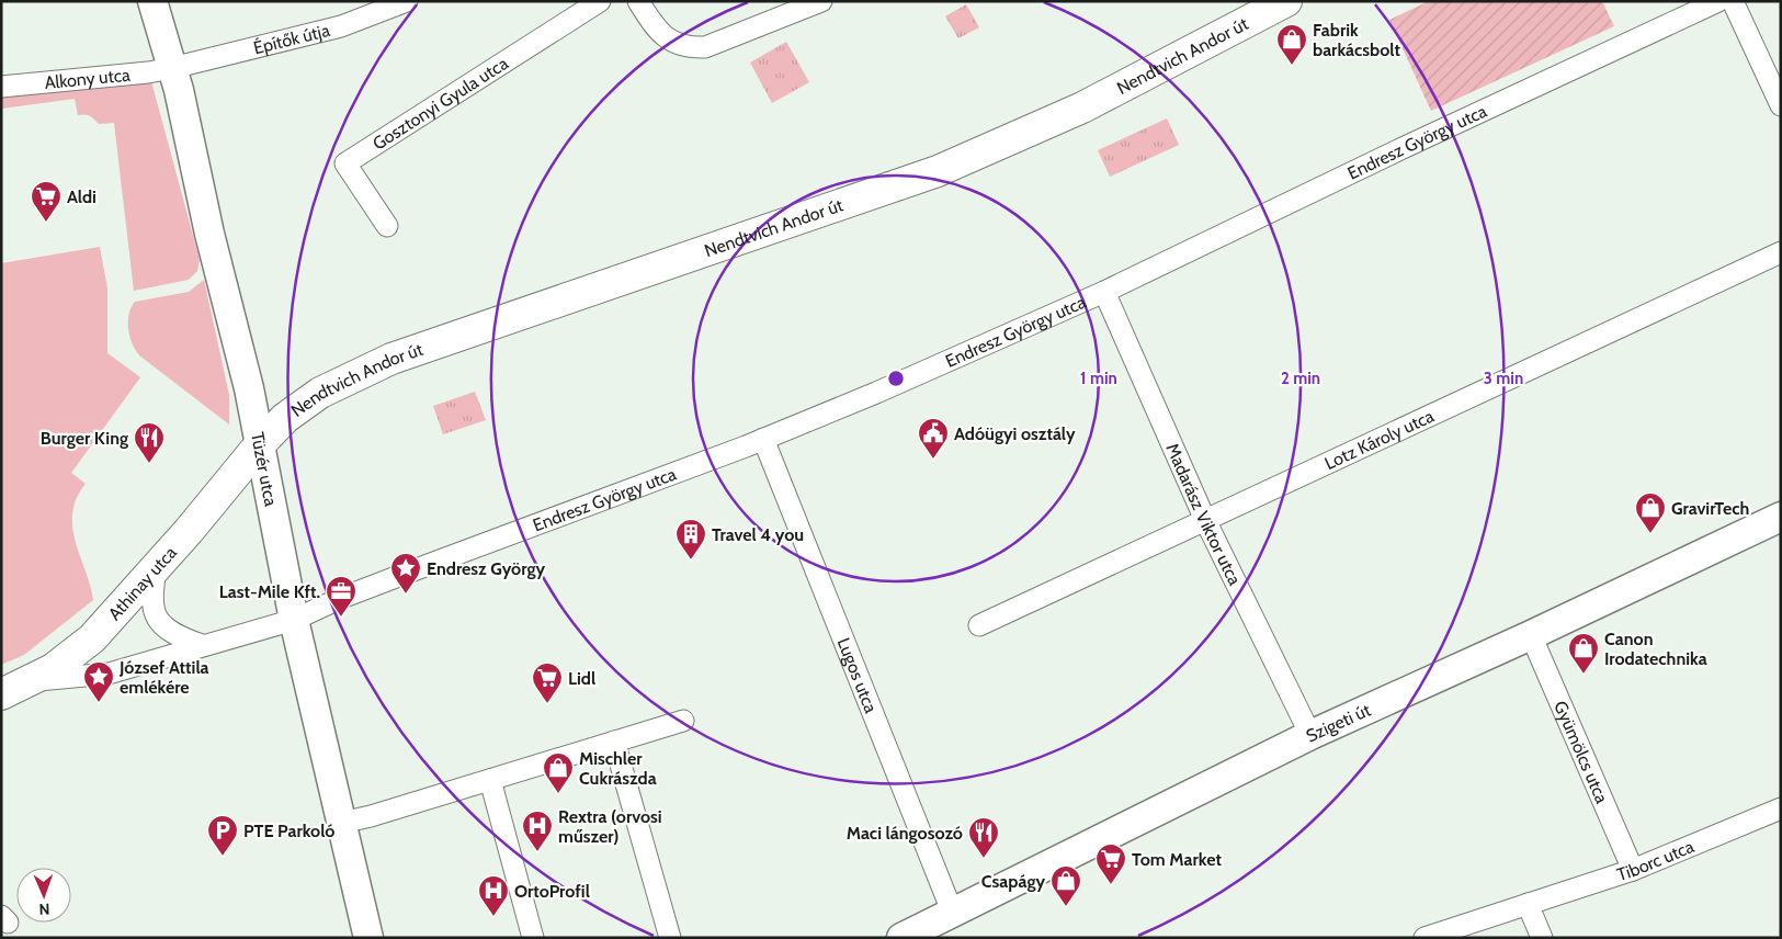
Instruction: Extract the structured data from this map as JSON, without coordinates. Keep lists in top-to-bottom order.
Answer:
{
  "streets": {
    "main road": ["Nendtvich Andor út", "Athinay utca"],
    "street": [
      "Építők útja",
      "Alkony utca",
      "Gosztonyi Gyula utca",
      "Endresz György utca",
      "Lotz Károly utca",
      "Tüzér utca",
      "Madarász Viktor utca",
      "Lugos utca",
      "Szigeti út",
      "Gyümölcs utca",
      "Tiborc utca"
    ]
  },
  "crossings": [
    ["Építők útja", "Alkony utca"],
    ["Építők útja", "Tüzér utca"],
    ["Nendtvich Andor út", "Tüzér utca"],
    ["Nendtvich Andor út", "Athinay utca"],
    ["Alkony utca", "Tüzér utca"],
    ["Endresz György utca", "Tüzér utca"],
    ["Endresz György utca", "Madarász Viktor utca"],
    ["Endresz György utca", "Athinay utca"],
    ["Endresz György utca", "Lugos utca"],
    ["Lotz Károly utca", "Madarász Viktor utca"],
    ["Tüzér utca", "Athinay utca"],
    ["Madarász Viktor utca", "Szigeti út"],
    ["Lugos utca", "Szigeti út"],
    ["Szigeti út", "Gyümölcs utca"],
    ["Gyümölcs utca", "Tiborc utca"]
  ],
  "places": {
    "shop": [
      "Fabrik barkácsbolt",
      "GravirTech",
      "Canon Irodatechnika",
      "Mischler Cukrászda",
      "Csapágy"
    ],
    "supermarket": ["Aldi", "Lidl", "Tom Market"],
    "public building": ["Adóügyi osztály"],
    "restaurant": ["Burger King", "Maci lángosozó"],
    "building": ["Travel 4 you"],
    "place": ["Endresz György", "József Attila emlékére"],
    "office": ["Last-Mile Kft."],
    "hospital": ["Rextra (orvosi műszer)", "OrtoProfil"],
    "parking": ["PTE Parkoló"]
  },
  "north": "bottom",
  "rings": ["1 min", "2 min", "3 min"]
}
